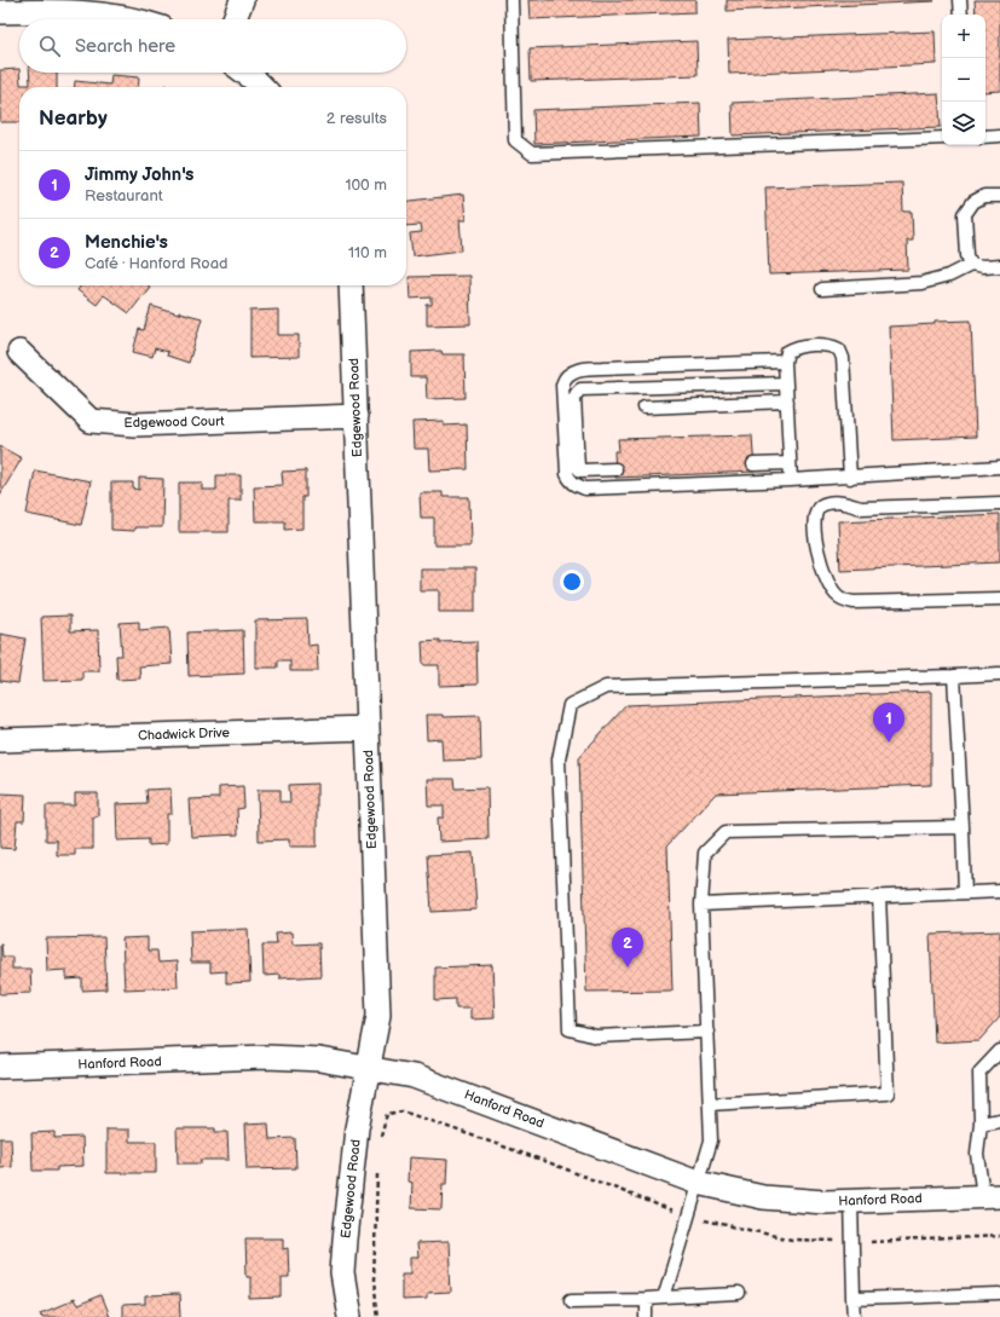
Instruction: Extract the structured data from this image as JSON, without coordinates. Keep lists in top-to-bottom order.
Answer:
{
  "streets": {
    "street": [
      "Edgewood Road",
      "Edgewood Court",
      "Chadwick Drive",
      "Hanford Road"
    ]
  },
  "crossings": [
    ["Edgewood Road", "Edgewood Court"],
    ["Edgewood Road", "Chadwick Drive"],
    ["Edgewood Road", "Hanford Road"]
  ],
  "page": {
    "map_buttons": ["+", "−"],
    "search": "Search here",
    "heading": ["Nearby", "2 results"],
    "list": [
      {
        "mark": "1",
        "name": "Jimmy John's",
        "note": "Restaurant",
        "value": "100 m"
      },
      {
        "mark": "2",
        "name": "Menchie's",
        "note": "Café · Hanford Road",
        "value": "110 m"
      }
    ],
    "pins": ["1", "2"]
  }
}
